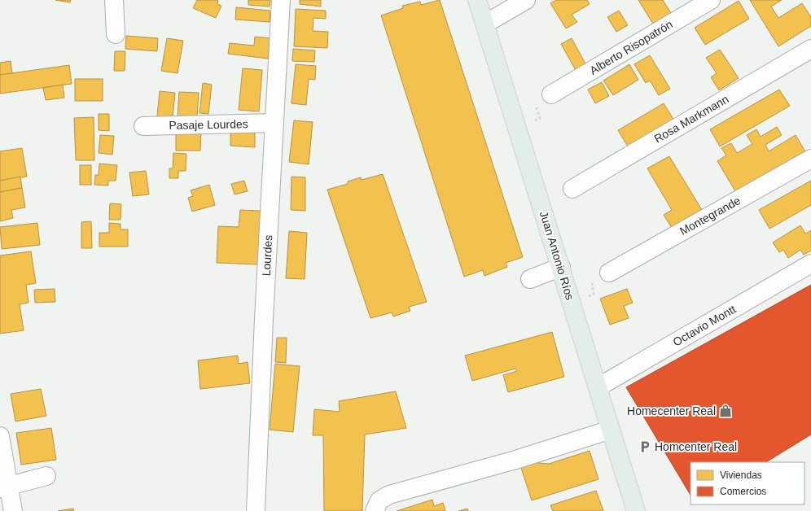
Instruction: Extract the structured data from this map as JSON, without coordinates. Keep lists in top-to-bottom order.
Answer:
{
  "streets": {
    "main road": ["Juan Antonio Ríos"],
    "street": [
      "Alberto Risopatrón",
      "Rosa Markmann",
      "Pasaje Lourdes",
      "Montegrande",
      "Lourdes",
      "Octavio Montt"
    ]
  },
  "crossings": [
    ["Pasaje Lourdes", "Lourdes"],
    ["Juan Antonio Ríos", "Octavio Montt"]
  ],
  "places": {
    "shop": ["Homecenter Real"],
    "parking": ["Homcenter Real"]
  },
  "legend": ["Viviendas", "Comercios"]
}
